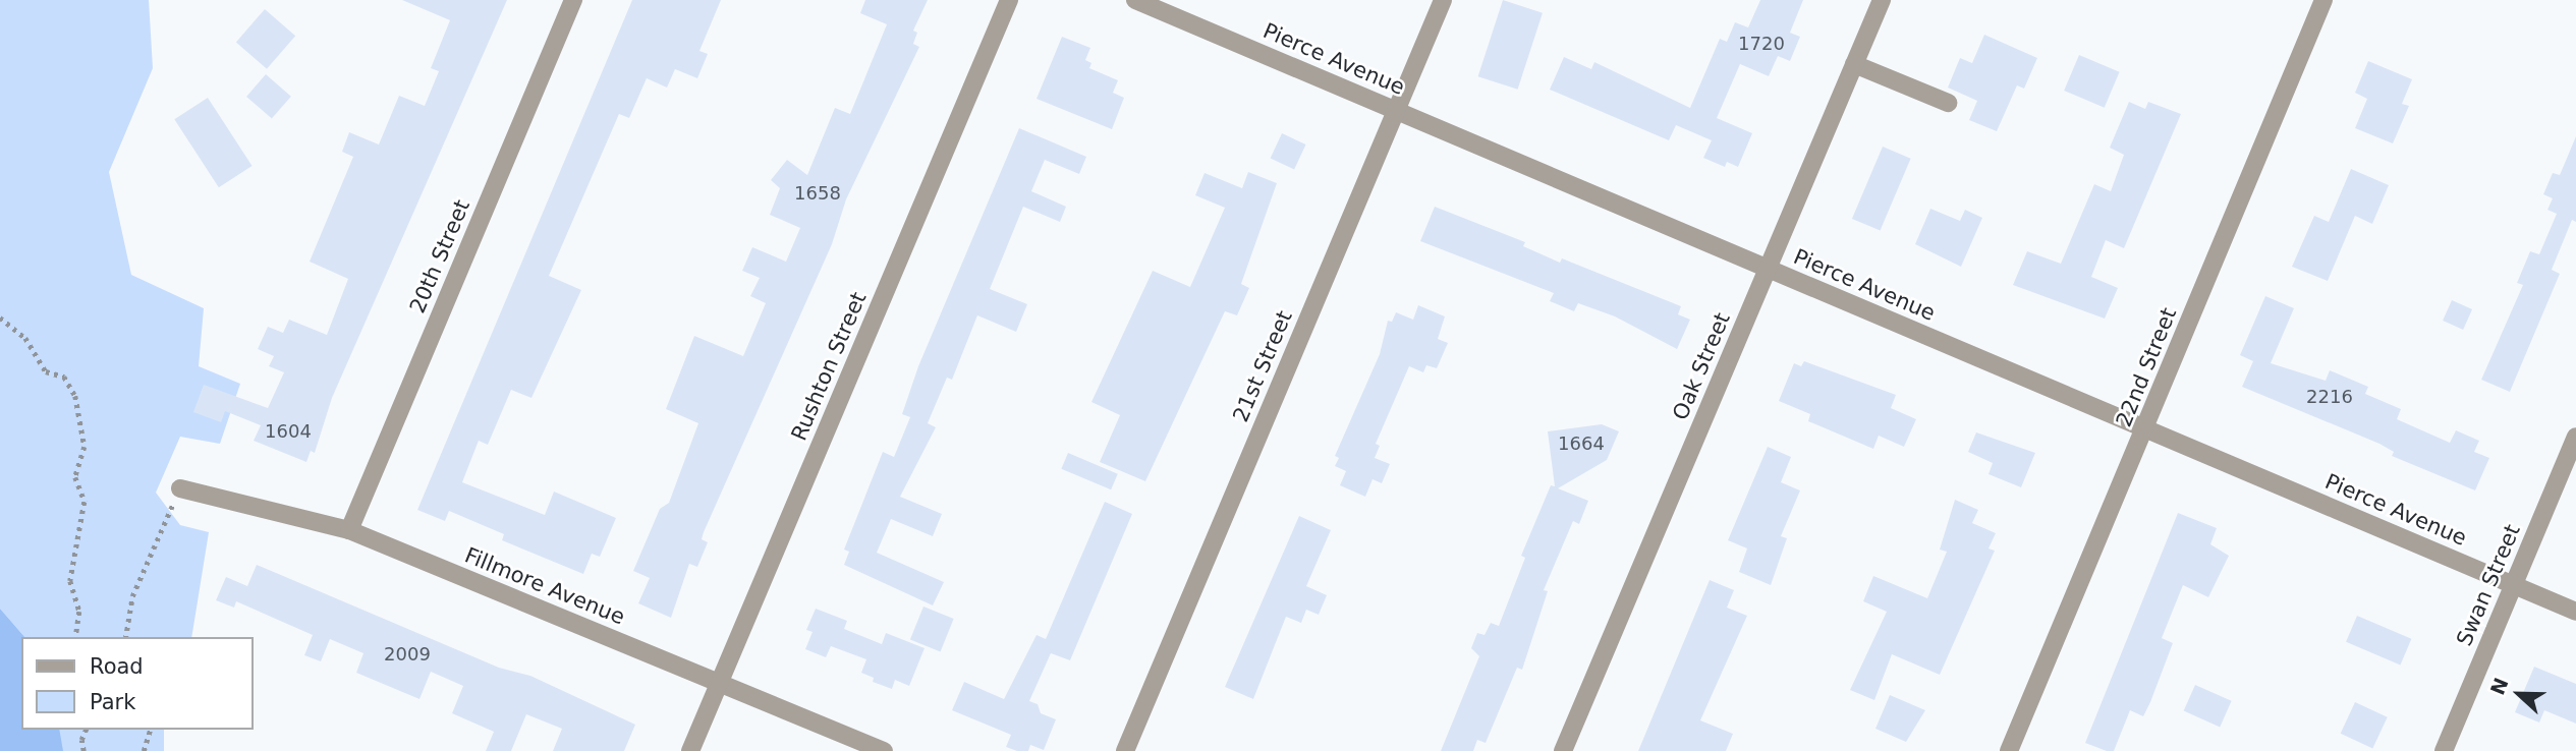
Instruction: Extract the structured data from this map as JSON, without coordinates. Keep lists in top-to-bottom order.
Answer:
{
  "streets": {
    "street": [
      "Pierce Avenue",
      "20th Street",
      "Rushton Street",
      "21st Street",
      "Oak Street",
      "22nd Street",
      "Swan Street",
      "Fillmore Avenue"
    ]
  },
  "crossings": [
    ["Pierce Avenue", "21st Street"],
    ["Pierce Avenue", "Oak Street"],
    ["Pierce Avenue", "22nd Street"],
    ["Pierce Avenue", "Swan Street"],
    ["20th Street", "Fillmore Avenue"],
    ["Rushton Street", "Fillmore Avenue"]
  ],
  "house_numbers": [
    "1720",
    "1658",
    "2216",
    "1604",
    "1664",
    "2009"
  ],
  "legend": ["Road", "Park"],
  "north": "left"
}
